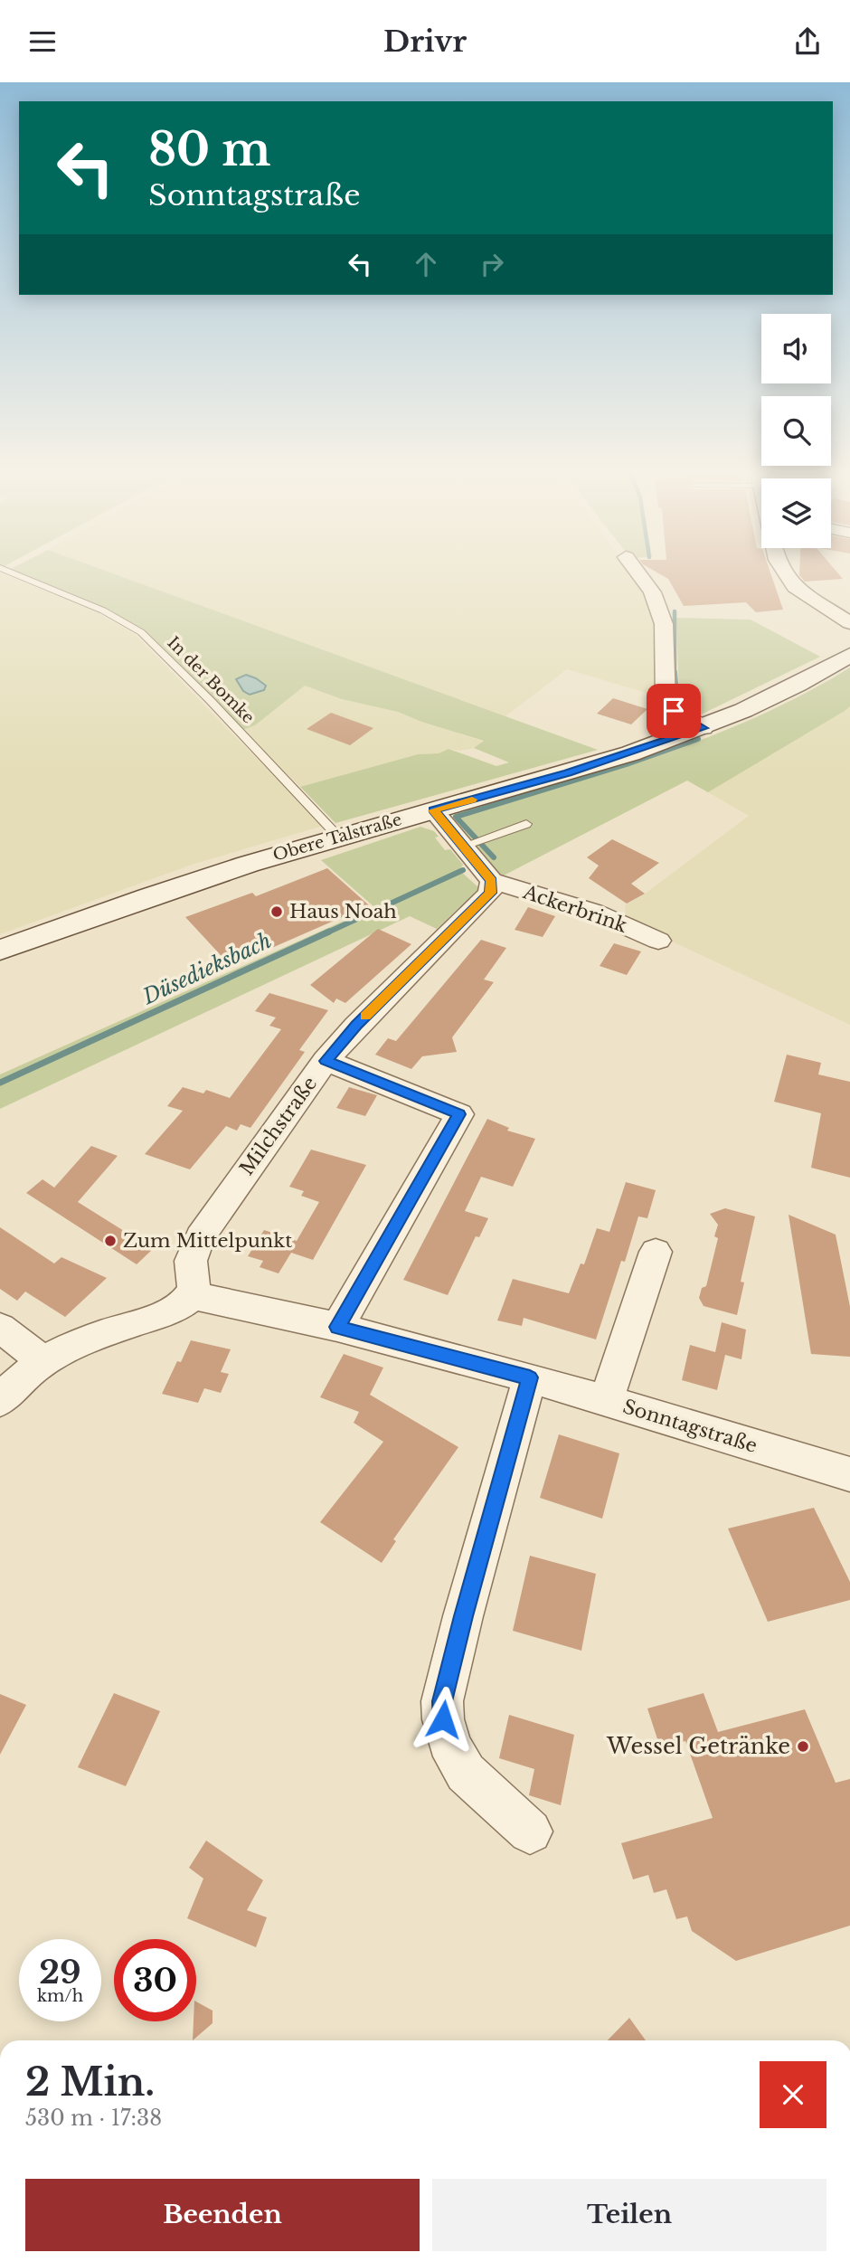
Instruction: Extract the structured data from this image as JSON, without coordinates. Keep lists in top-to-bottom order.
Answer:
{
  "streets": {
    "street": [
      "Obere Talstraße",
      "Ackerbrink",
      "Milchstraße",
      "Sonntagstraße"
    ],
    "lane": ["In der Bomke"]
  },
  "crossings": [
    ["In der Bomke", "Obere Talstraße"],
    ["Ackerbrink", "Milchstraße"],
    ["Milchstraße", "Sonntagstraße"]
  ],
  "water": ["Düsedieksbach"],
  "places": ["Haus Noah", "Zum Mittelpunkt", "Wessel Getränke"],
  "page": {
    "header": "Drivr",
    "turn": ["80 m", "Sonntagstraße"],
    "speed": "29 km/h",
    "limit": "30",
    "heading": ["2 Min.", "530 m · 17:38"],
    "buttons": ["Beenden", "Teilen"]
  }
}
